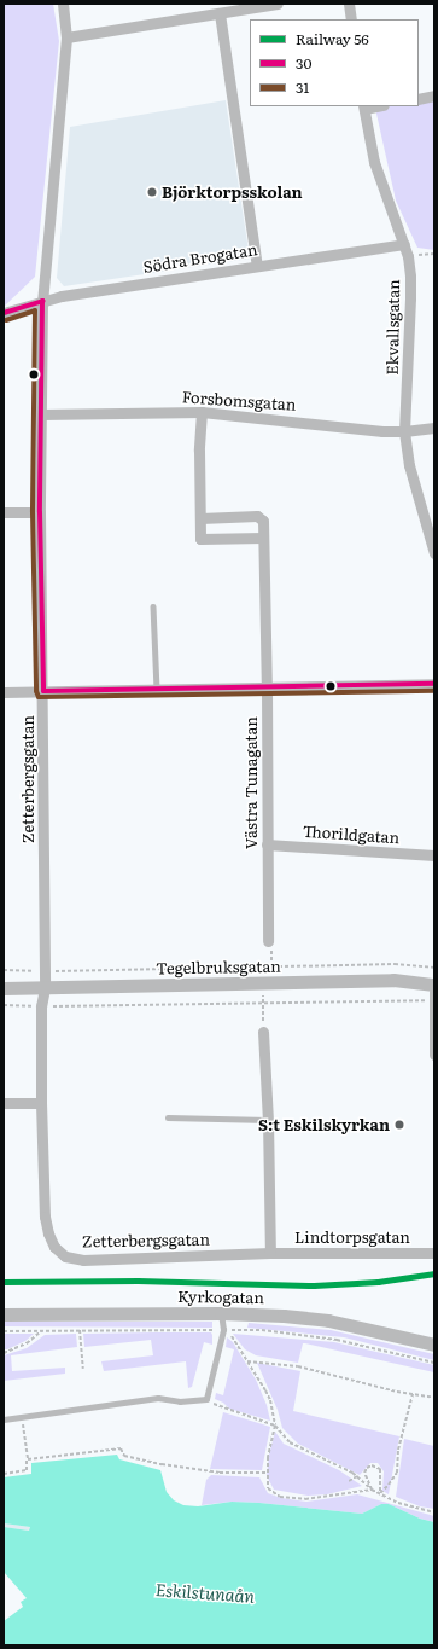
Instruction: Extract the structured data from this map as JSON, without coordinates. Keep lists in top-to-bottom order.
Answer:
{
  "streets": {
    "street": [
      "Södra Brogatan",
      "Ekvallsgatan",
      "Forsbomsgatan",
      "Zetterbergsgatan",
      "Västra Tunagatan",
      "Thorildgatan",
      "Tegelbruksgatan",
      "Lindtorpsgatan",
      "Kyrkogatan"
    ]
  },
  "crossings": [
    ["Södra Brogatan", "Ekvallsgatan"],
    ["Södra Brogatan", "Zetterbergsgatan"],
    ["Ekvallsgatan", "Forsbomsgatan"],
    ["Forsbomsgatan", "Zetterbergsgatan"],
    ["Zetterbergsgatan", "Tegelbruksgatan"],
    ["Zetterbergsgatan", "Lindtorpsgatan"],
    ["Västra Tunagatan", "Thorildgatan"]
  ],
  "water": ["Eskilstunaån"],
  "places": ["Björktorpsskolan", "S:t Eskilskyrkan"],
  "lines": ["transit line 30", "transit line 31", "rail line 56"],
  "legend": ["Railway 56", "30", "31"]
}
